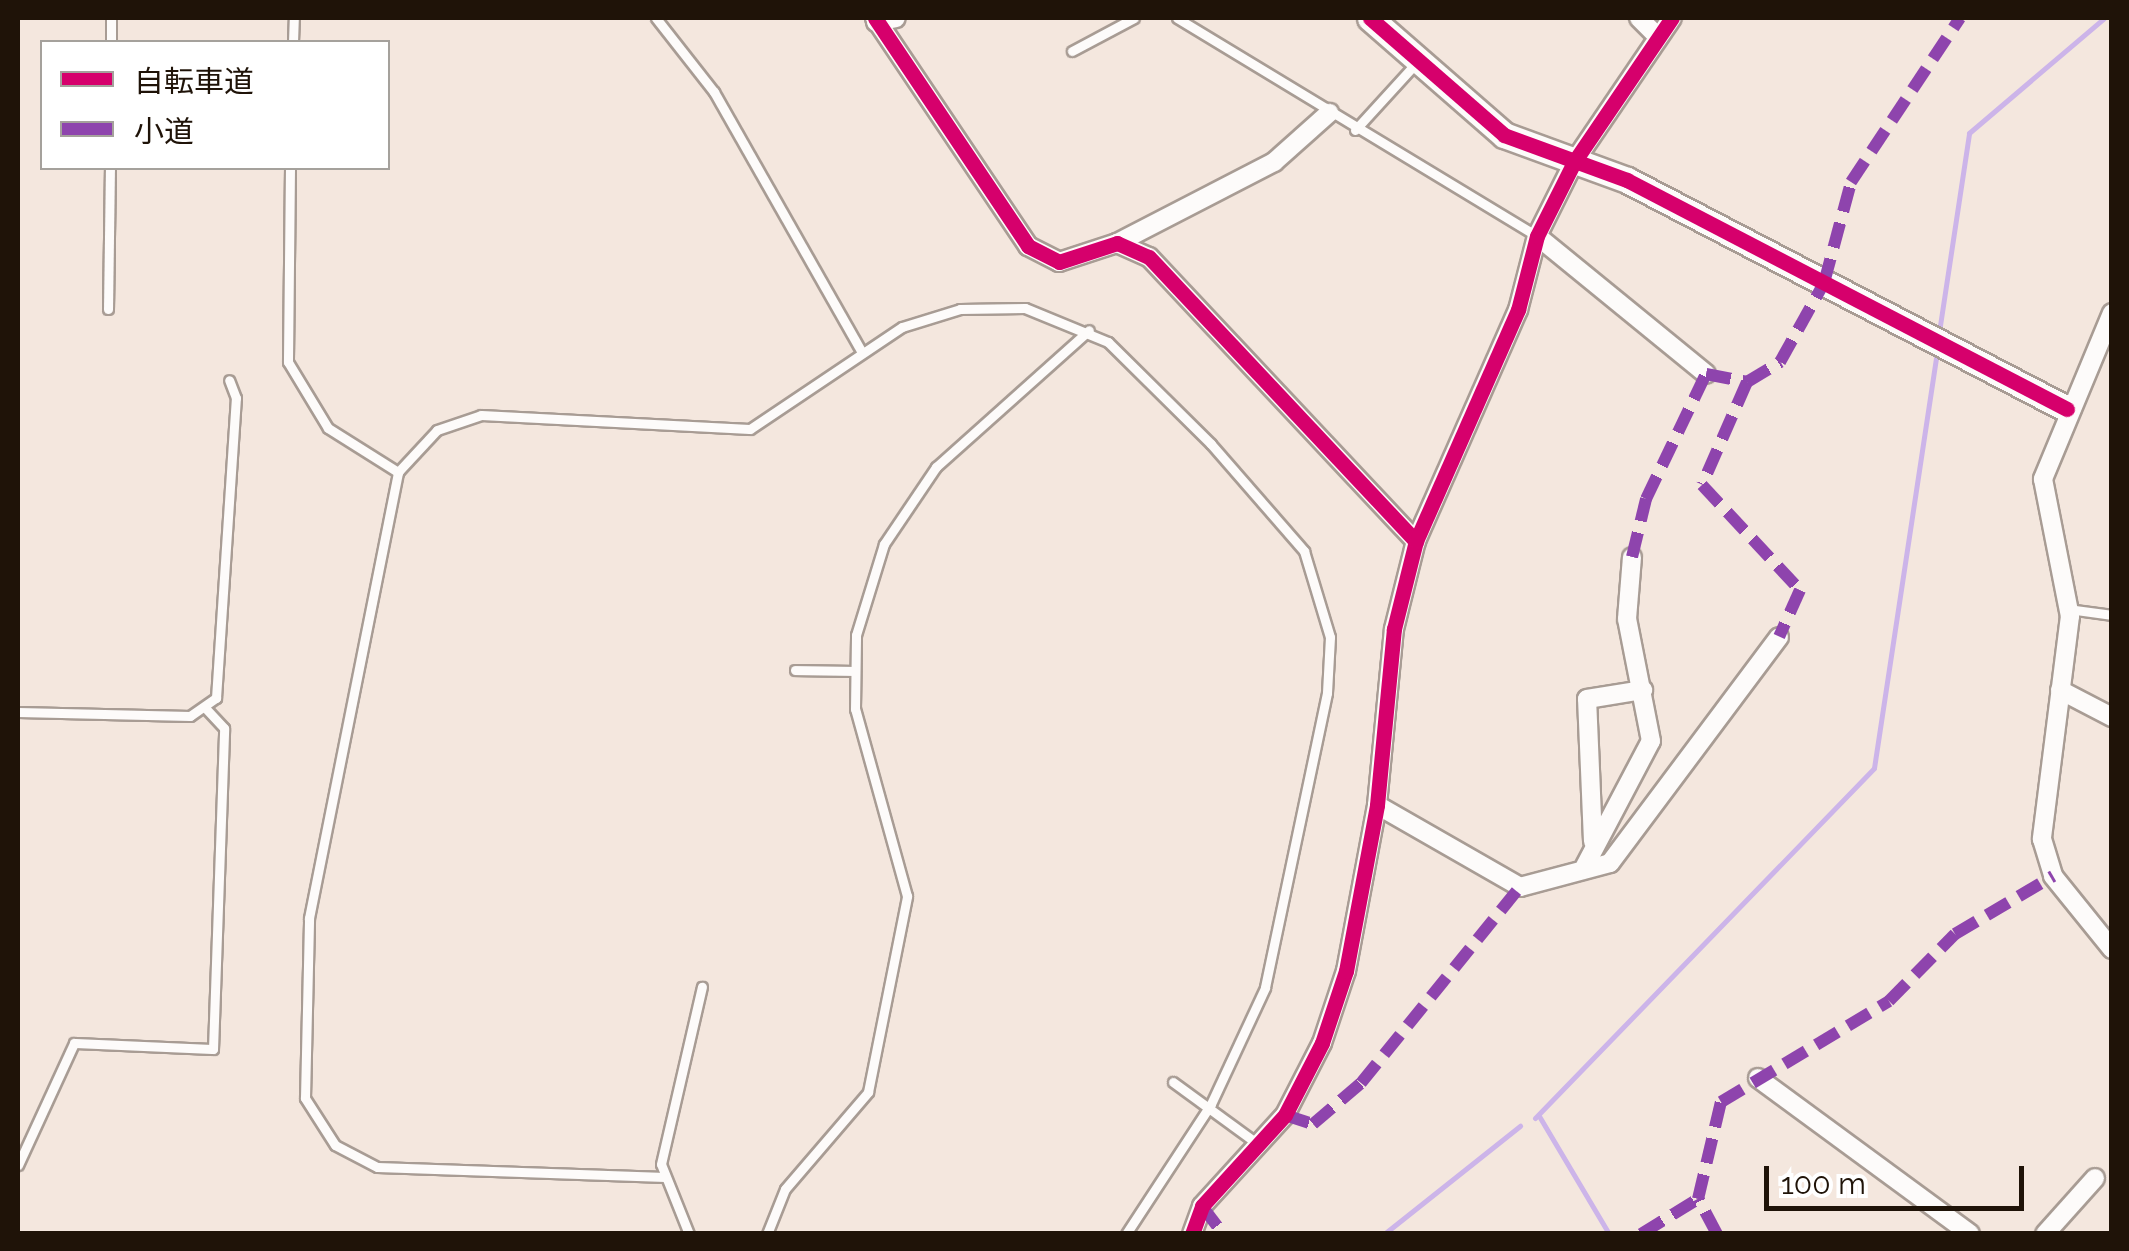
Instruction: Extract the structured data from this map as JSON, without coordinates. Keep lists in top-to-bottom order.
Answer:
{
  "legend": ["自転車道", "小道"],
  "scale_bar": "100 m"
}
